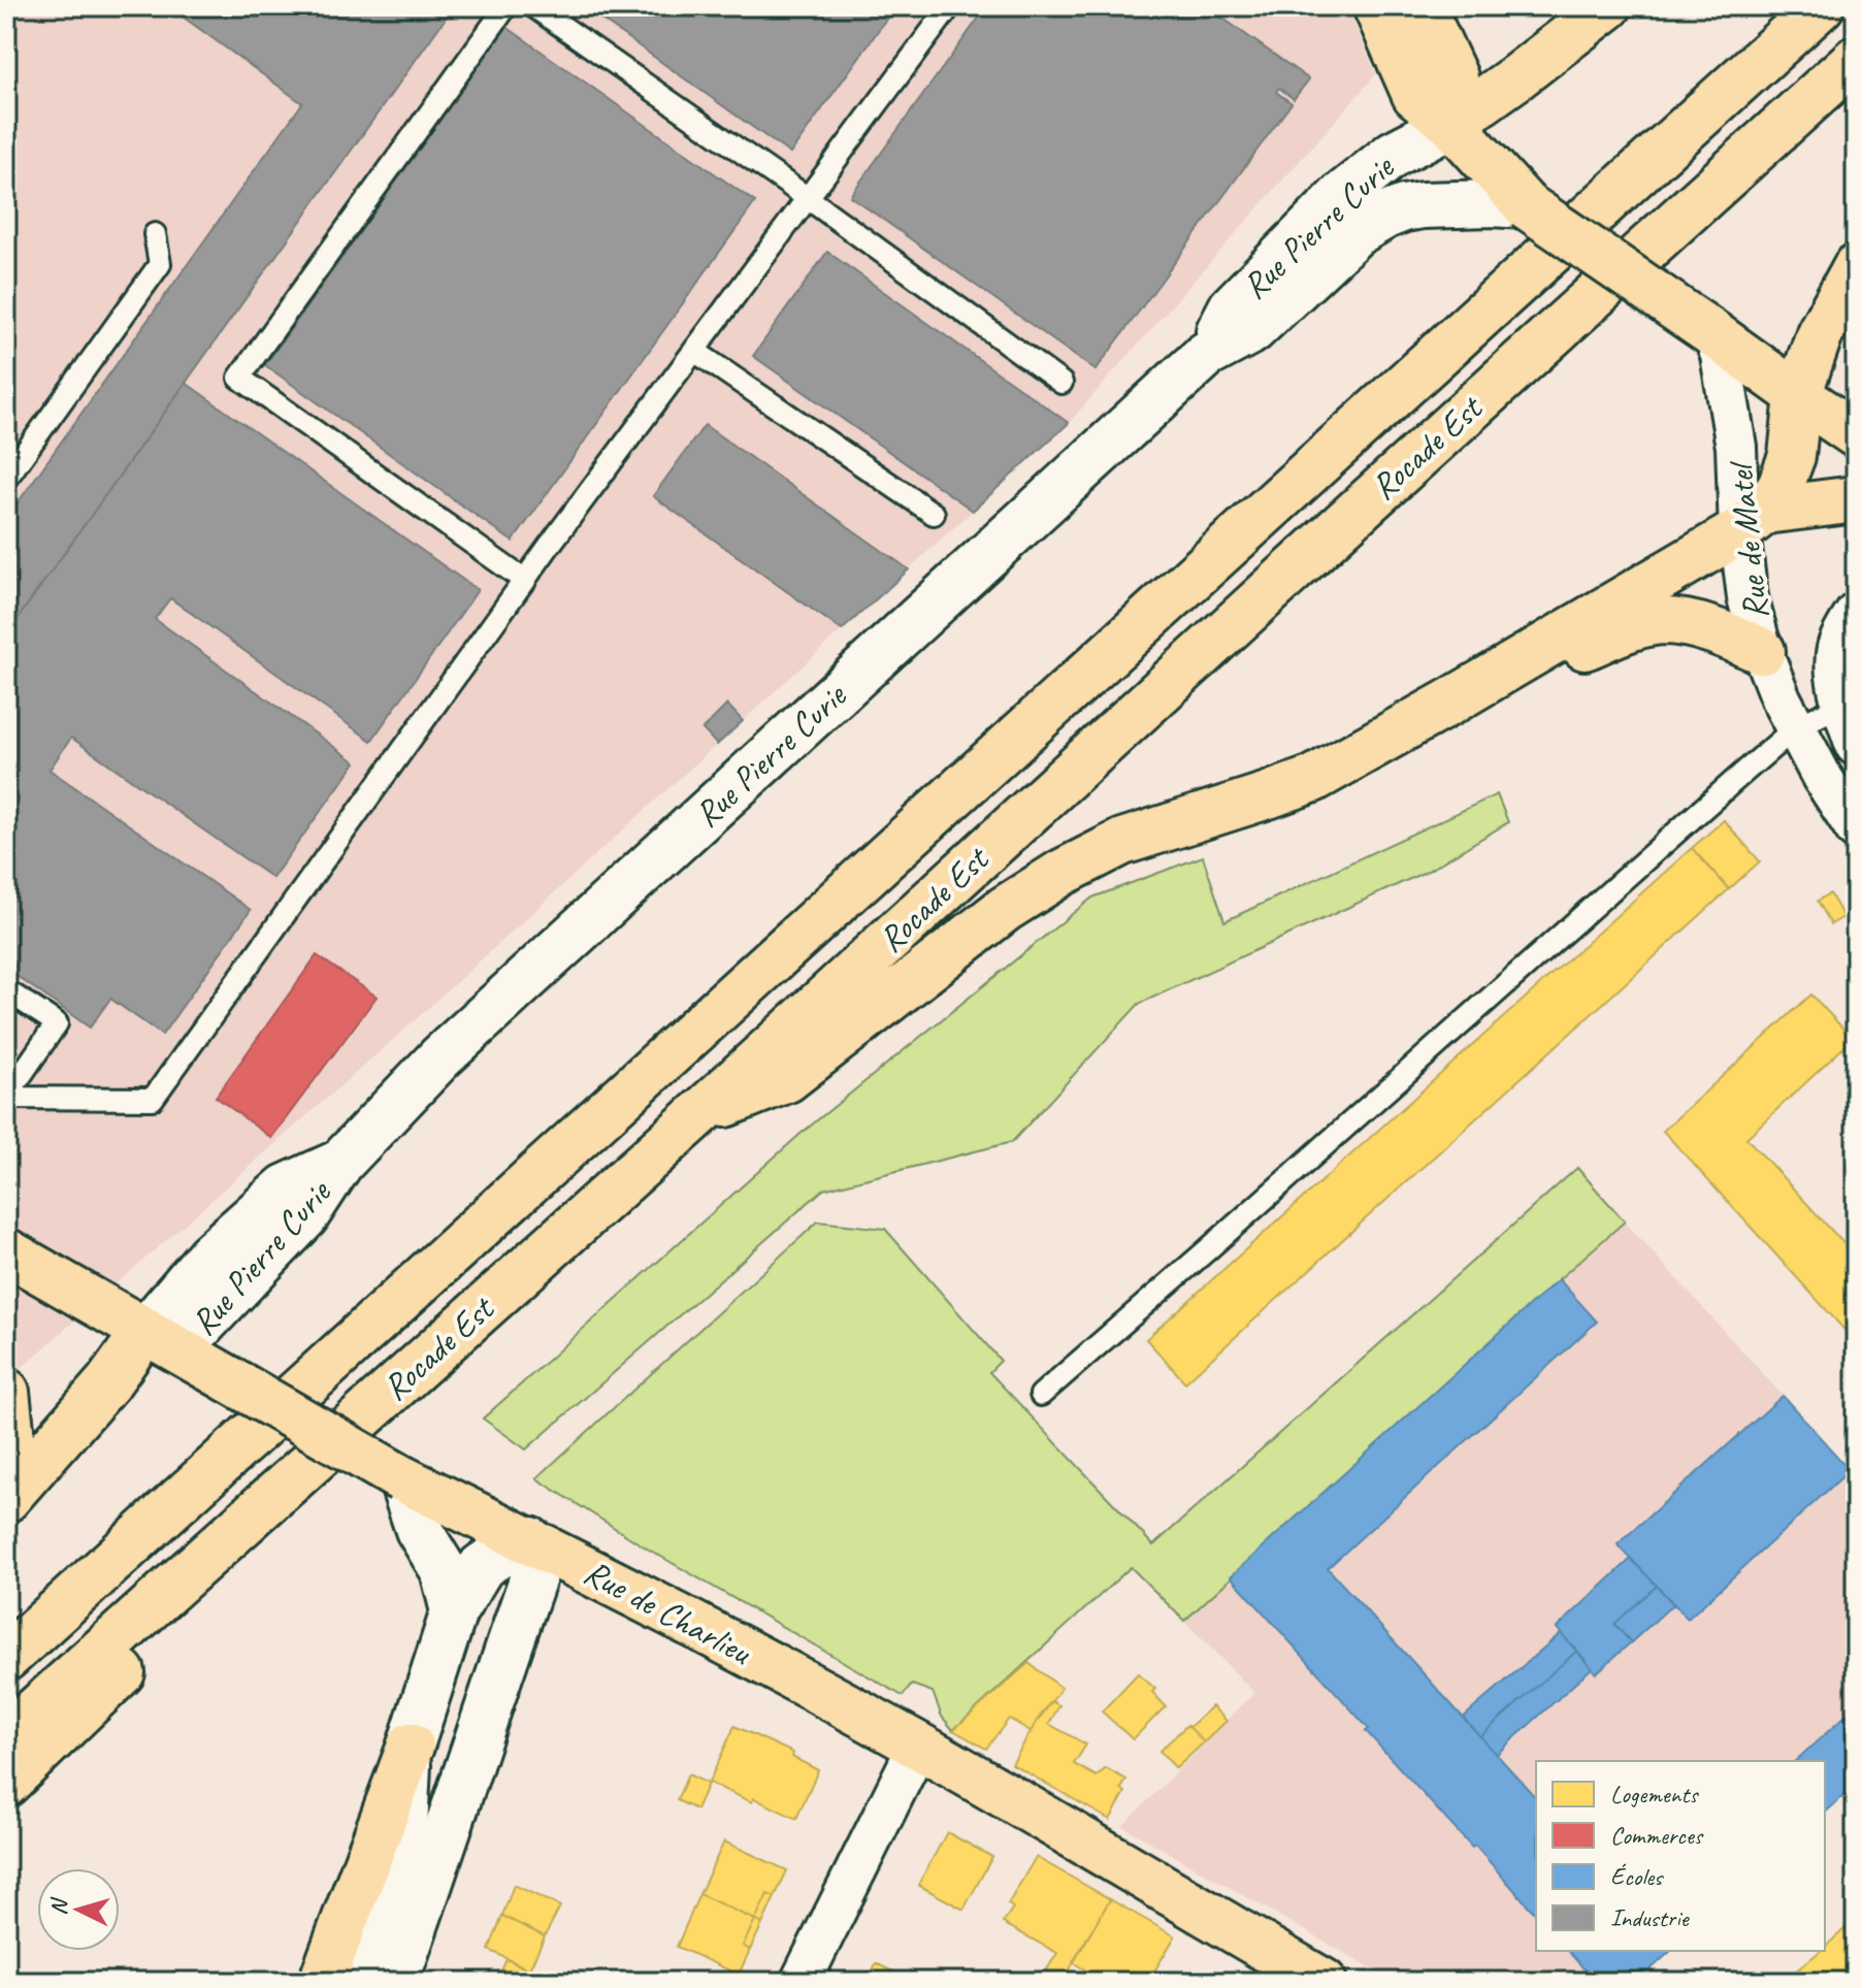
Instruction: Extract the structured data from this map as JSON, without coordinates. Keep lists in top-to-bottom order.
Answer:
{
  "streets": {
    "main road": ["Rocade Est", "Rue de Charlieu"],
    "street": ["Rue Pierre Curie", "Rue de Matel"]
  },
  "crossings": [
    ["Rue Pierre Curie", "Rue de Charlieu"]
  ],
  "legend": [
    "Logements",
    "Commerces",
    "Écoles",
    "Industrie"
  ],
  "north": "left"
}
